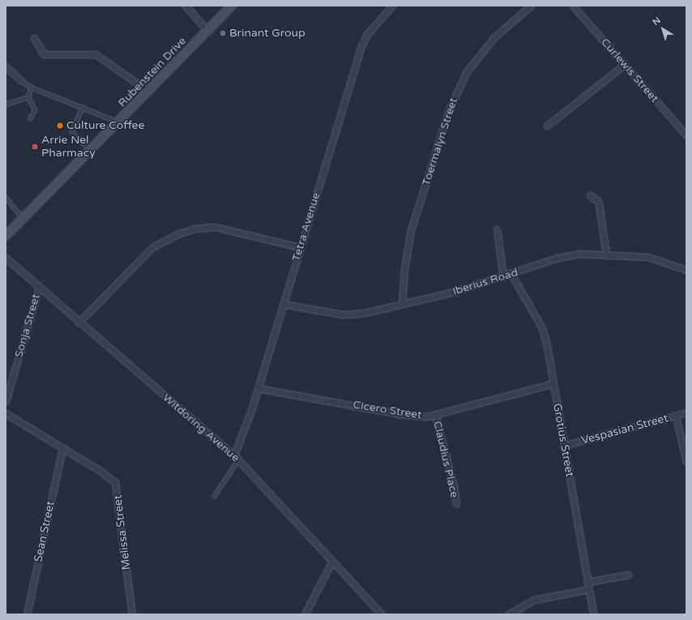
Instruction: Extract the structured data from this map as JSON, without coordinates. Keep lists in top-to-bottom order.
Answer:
{
  "streets": {
    "street": [
      "Curlewis Street",
      "Rubenstein Drive",
      "Toermalyn Street",
      "Tetra Avenue",
      "Iberius Road",
      "Sonja Street",
      "Cicero Street",
      "Witdoring Avenue",
      "Vespasian Street",
      "Grotius Street",
      "Claudius Place",
      "Sean Street",
      "Melissa Street"
    ]
  },
  "crossings": [
    ["Toermalyn Street", "Iberius Road"],
    ["Tetra Avenue", "Iberius Road"],
    ["Tetra Avenue", "Cicero Street"],
    ["Tetra Avenue", "Witdoring Avenue"],
    ["Iberius Road", "Grotius Street"],
    ["Sonja Street", "Witdoring Avenue"],
    ["Cicero Street", "Grotius Street"],
    ["Cicero Street", "Claudius Place"],
    ["Vespasian Street", "Grotius Street"],
    ["Sean Street", "Melissa Street"]
  ],
  "places": ["Brinant Group", "Culture Coffee", "Arrie Nel Pharmacy"],
  "north": "top left"
}
